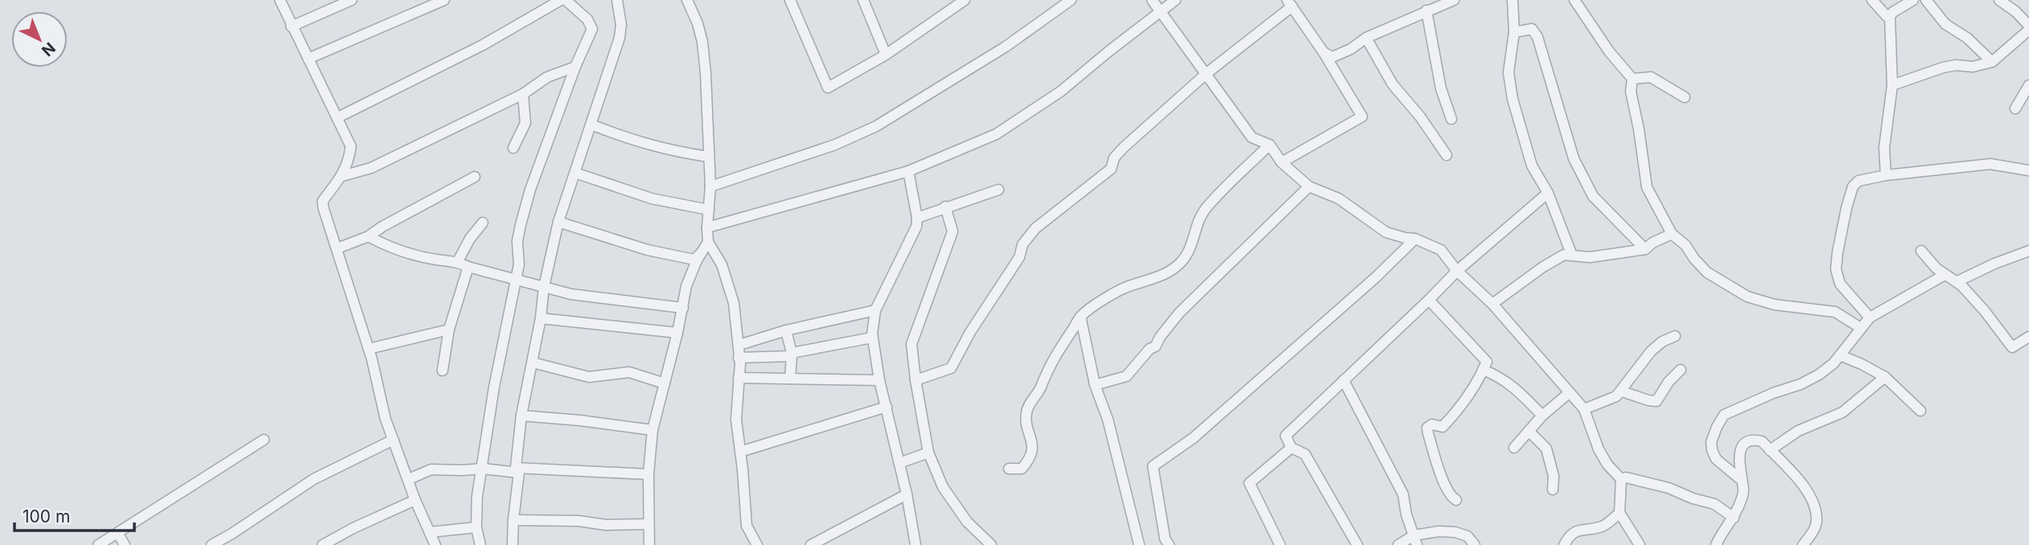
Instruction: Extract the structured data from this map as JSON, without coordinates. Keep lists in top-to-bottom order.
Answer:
{
  "scale_bar": "100 m",
  "north": "bottom right"
}
